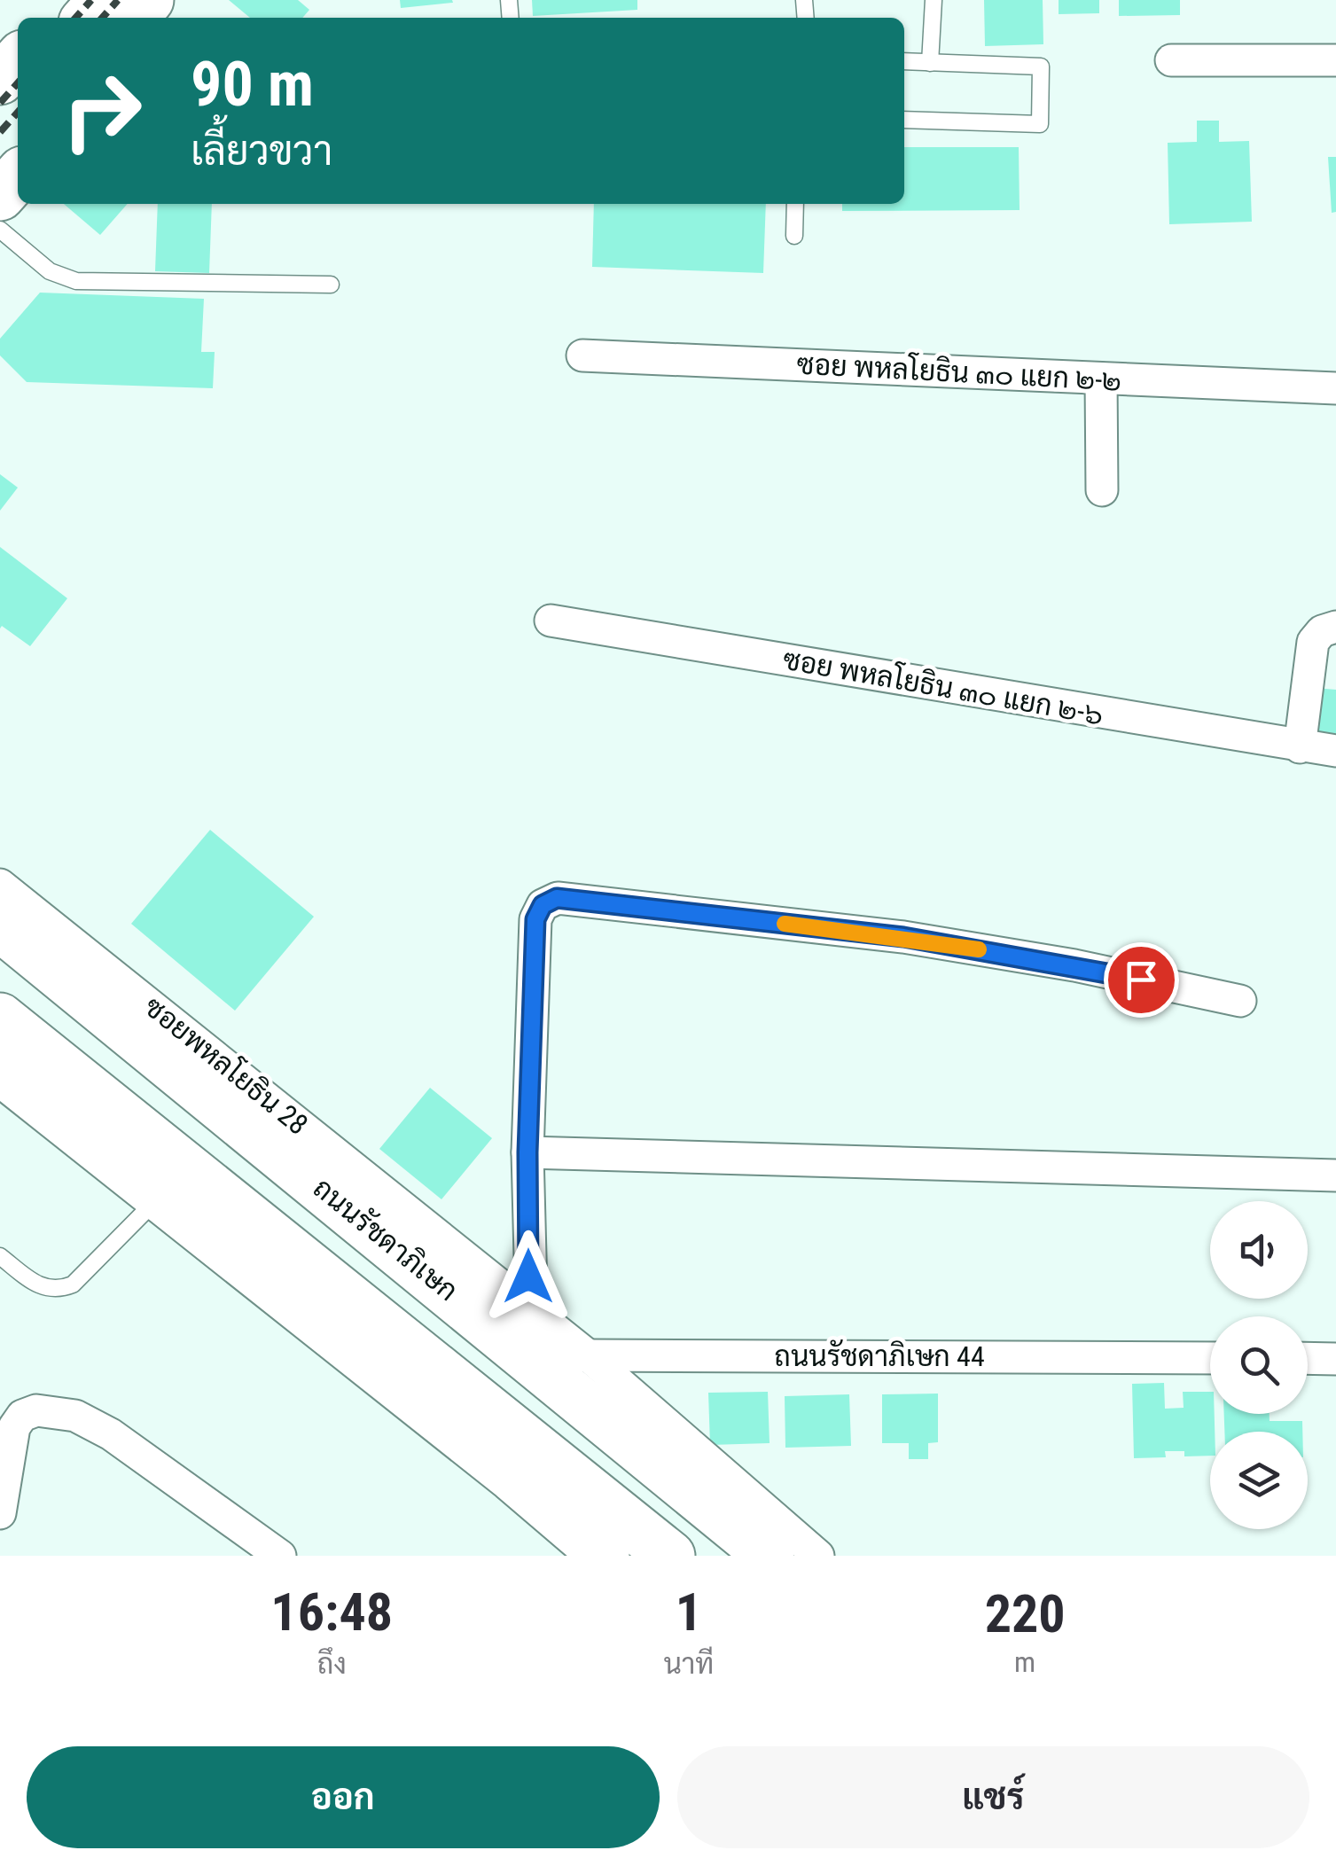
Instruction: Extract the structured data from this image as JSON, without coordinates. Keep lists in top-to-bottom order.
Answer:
{
  "streets": {
    "main road": ["ถนนรัชดาภิเษก"],
    "street": [
      "ซอย พหลโยธิน ๓๐ แยก ๒-๒",
      "ซอย พหลโยธิน ๓๐ แยก ๒-๖",
      "ซอยพหลโยธิน 28",
      "ถนนรัชดาภิเษก 44"
    ]
  },
  "crossings": [
    ["ซอยพหลโยธิน 28", "ถนนรัชดาภิเษก 44"],
    ["ถนนรัชดาภิเษก", "ถนนรัชดาภิเษก 44"]
  ],
  "page": {
    "turn": ["90 m", "เลี้ยวขวา"],
    "eta": [
      "16:48",
      "ถึง",
      "1",
      "นาที",
      "220",
      "m"
    ],
    "buttons": ["ออก", "แชร์"]
  }
}
